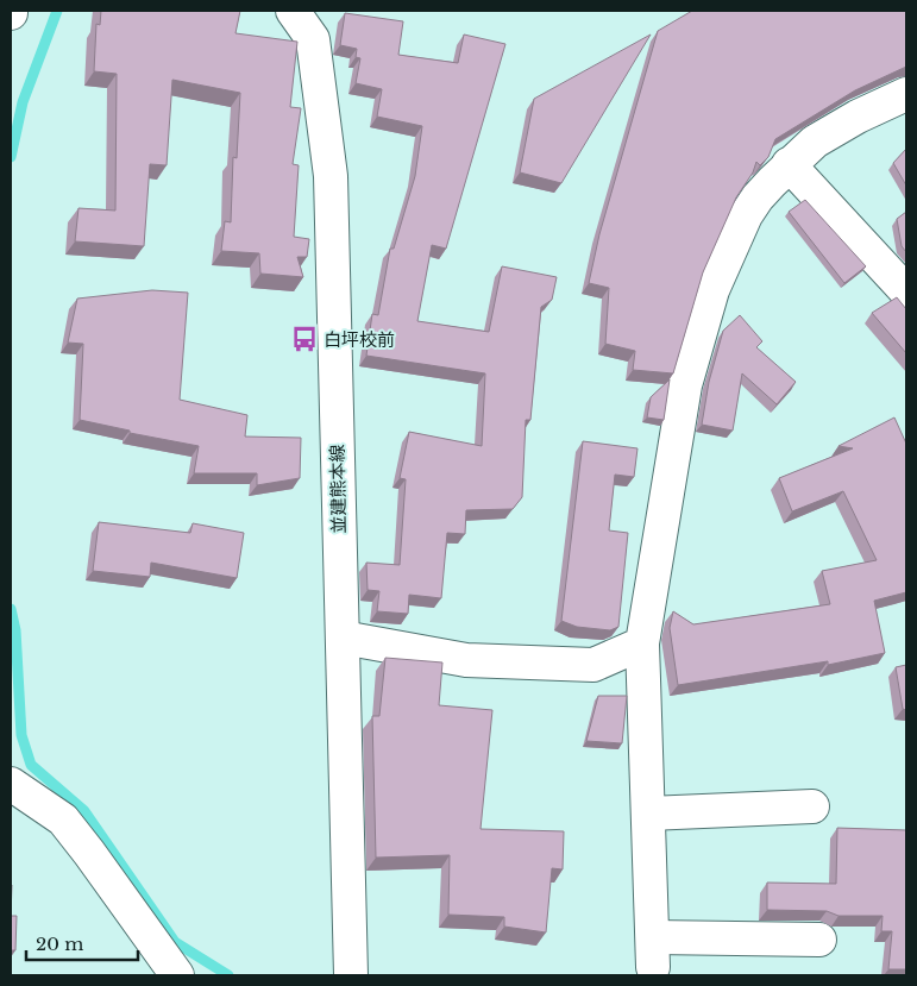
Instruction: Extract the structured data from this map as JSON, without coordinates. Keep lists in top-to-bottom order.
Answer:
{
  "streets": {
    "street": ["並建熊本線"]
  },
  "places": {
    "bus stop": ["白坪校前"]
  },
  "scale_bar": "20 m"
}
